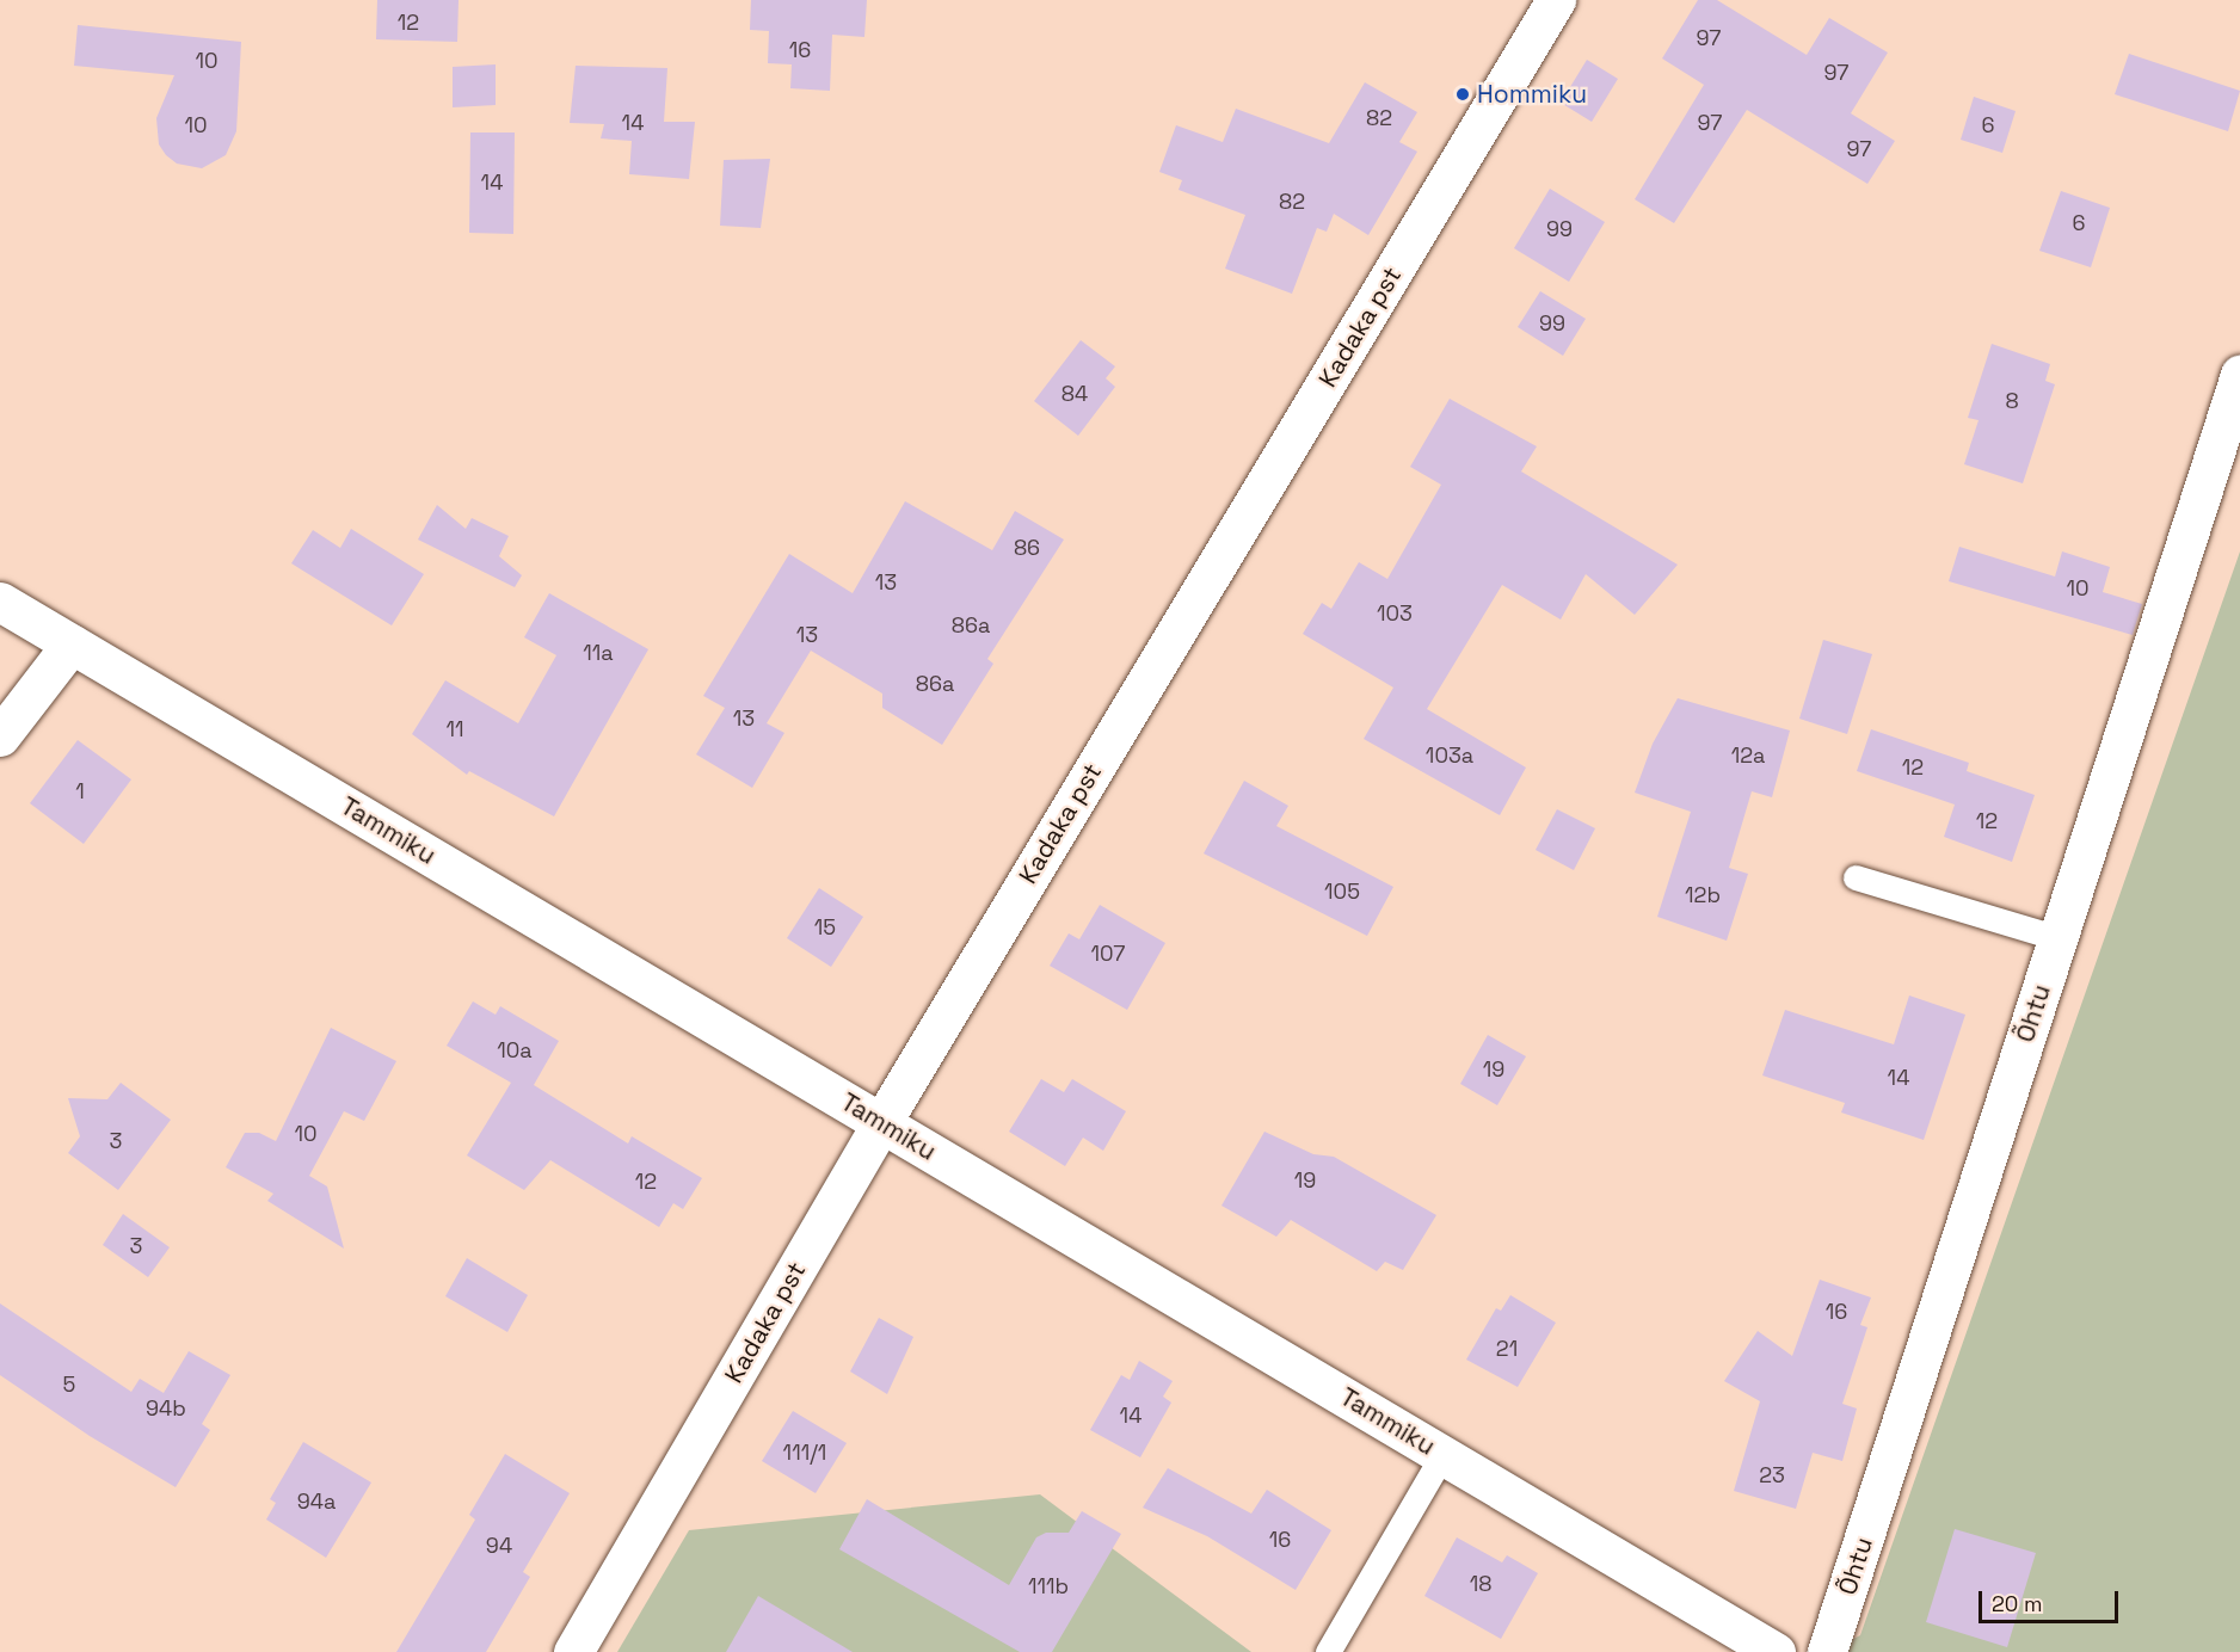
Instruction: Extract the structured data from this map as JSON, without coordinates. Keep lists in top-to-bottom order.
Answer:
{
  "streets": {
    "street": ["Kadaka pst", "Tammiku", "Õhtu"]
  },
  "crossings": [
    ["Kadaka pst", "Tammiku"]
  ],
  "places": ["Hommiku"],
  "house_numbers": [
    "12",
    "97",
    "16",
    "10",
    "97",
    "82",
    "14",
    "97",
    "10",
    "6",
    "97",
    "14",
    "82",
    "6",
    "99",
    "99",
    "84",
    "8",
    "86",
    "13",
    "10",
    "103",
    "86a",
    "13",
    "11a",
    "86a",
    "13",
    "11",
    "103a",
    "12a",
    "12",
    "1",
    "12",
    "105",
    "12b",
    "15",
    "107",
    "10a",
    "19",
    "14",
    "10",
    "3",
    "19",
    "12",
    "3",
    "16",
    "21",
    "5",
    "94b",
    "14",
    "111/1",
    "23",
    "94a",
    "16",
    "94",
    "18",
    "111b"
  ],
  "scale_bar": "20 m"
}
